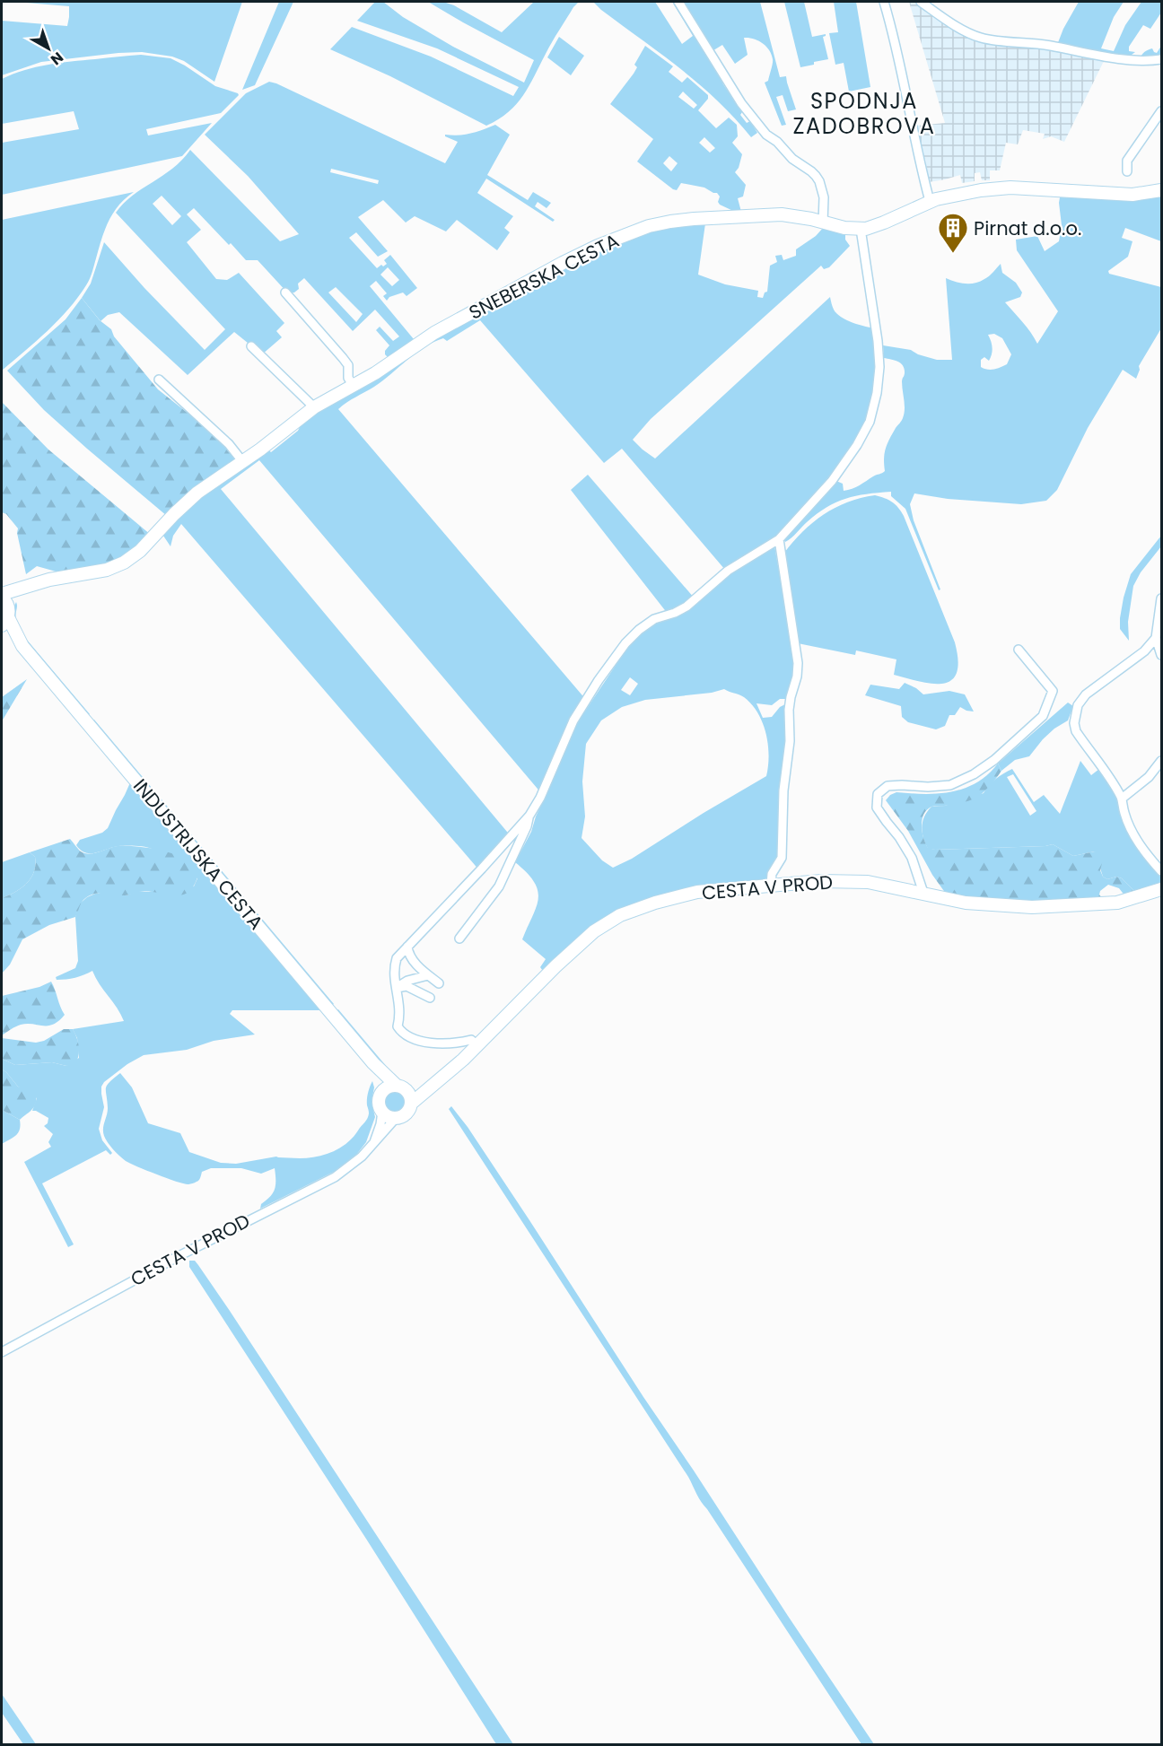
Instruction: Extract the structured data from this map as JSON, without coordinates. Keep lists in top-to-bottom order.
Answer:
{
  "streets": {
    "street": ["SNEBERSKA CESTA", "INDUSTRIJSKA CESTA", "CESTA V PROD"]
  },
  "crossings": [
    ["SNEBERSKA CESTA", "INDUSTRIJSKA CESTA"],
    ["INDUSTRIJSKA CESTA", "CESTA V PROD"]
  ],
  "districts": ["SPODNJA ZADOBROVA"],
  "places": {
    "building": ["Pirnat d.o.o."]
  },
  "north": "bottom right"
}
